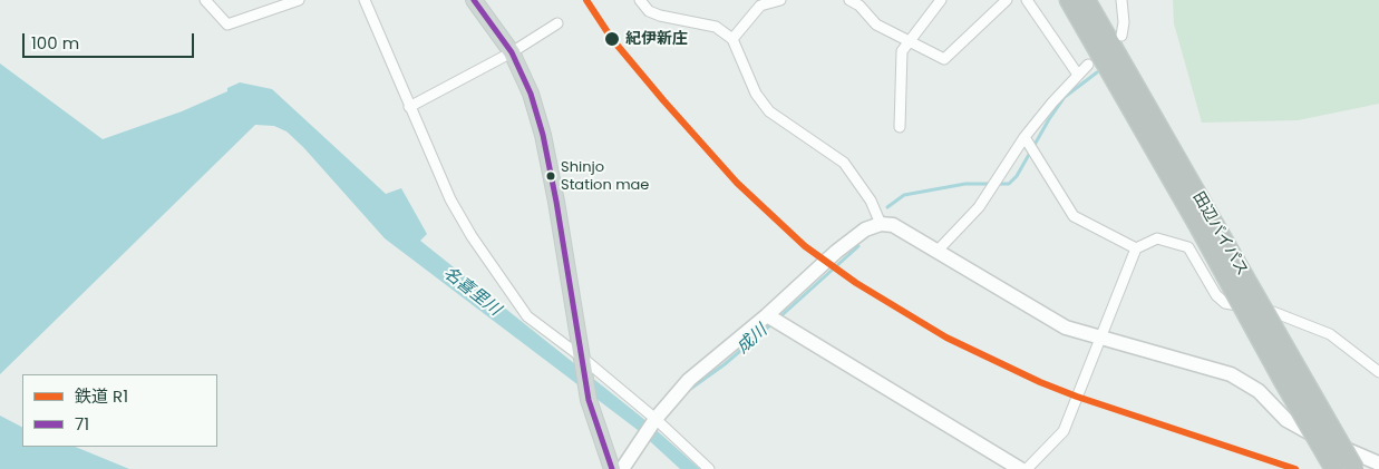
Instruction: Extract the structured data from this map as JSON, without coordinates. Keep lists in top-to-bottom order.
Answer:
{
  "streets": {
    "highway": ["田辺バイパス"]
  },
  "water": ["名喜里川", "成川"],
  "places": ["紀伊新庄", "Shinjo Station mae"],
  "lines": ["rail line R1", "transit line 71"],
  "legend": ["鉄道 R1", "71"],
  "scale_bar": "100 m"
}
